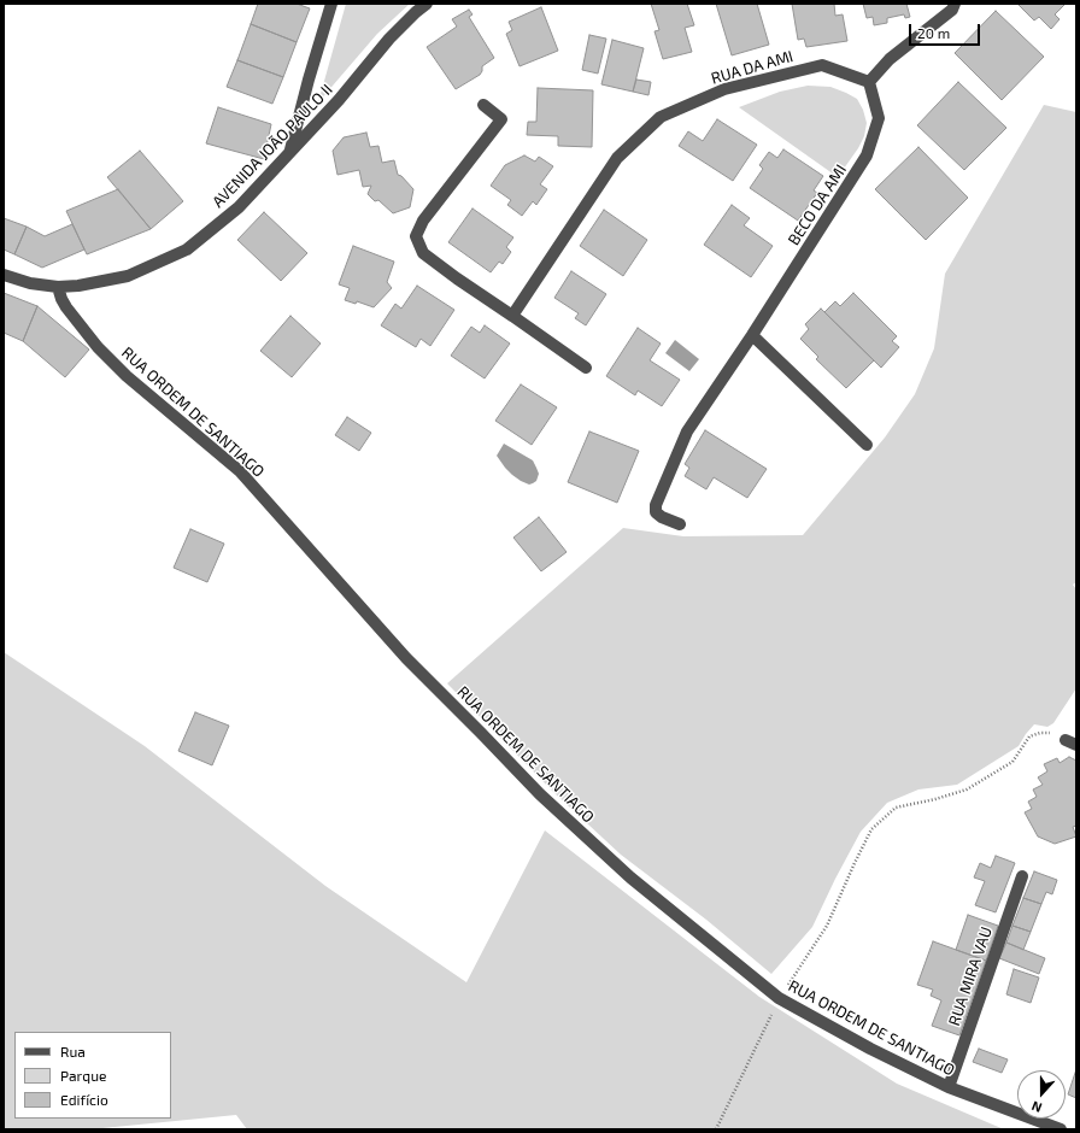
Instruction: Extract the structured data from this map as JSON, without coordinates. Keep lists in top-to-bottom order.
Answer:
{
  "streets": {
    "street": [
      "RUA DA AMI",
      "AVENIDA JOÃO PAULO II",
      "BECO DA AMI",
      "RUA ORDEM DE SANTIAGO",
      "RUA MIRA VAU"
    ]
  },
  "crossings": [
    ["RUA DA AMI", "BECO DA AMI"],
    ["AVENIDA JOÃO PAULO II", "RUA ORDEM DE SANTIAGO"],
    ["RUA ORDEM DE SANTIAGO", "RUA MIRA VAU"]
  ],
  "legend": ["Rua", "Parque", "Edifício"],
  "scale_bar": "20 m",
  "north": "bottom"
}
